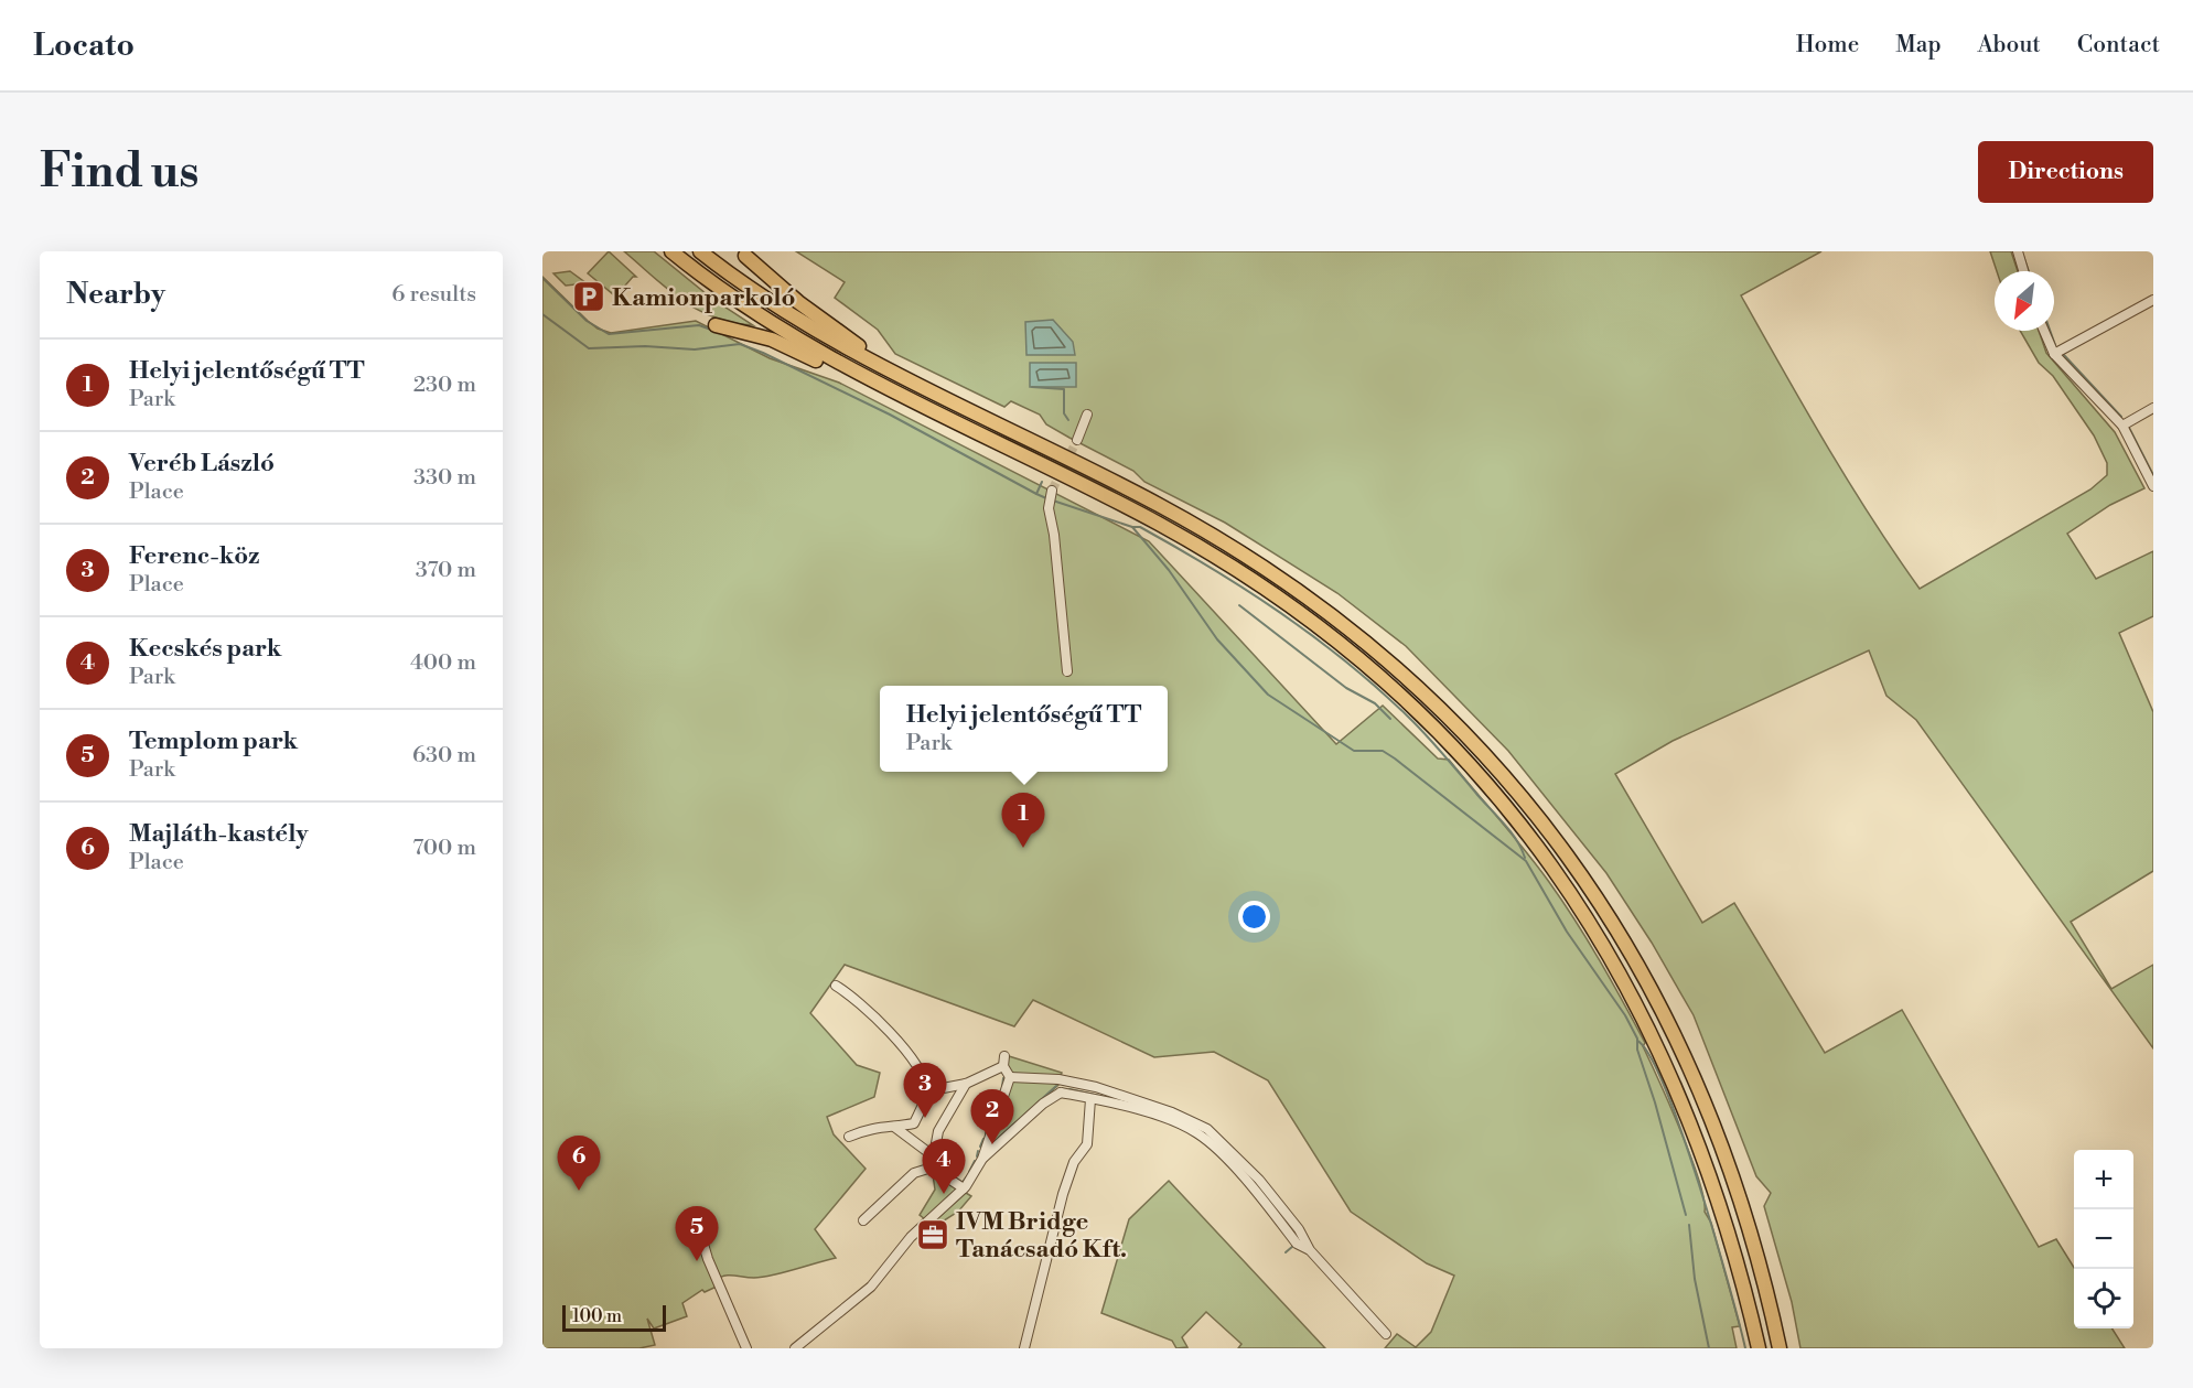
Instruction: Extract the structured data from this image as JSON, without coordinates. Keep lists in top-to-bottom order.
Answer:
{
  "places": {
    "parking": ["Kamionparkoló"],
    "office": ["IVM Bridge Tanácsadó Kft."]
  },
  "scale_bar": "100 m",
  "north": "bottom left",
  "page": {
    "header": "Locato",
    "nav": [
      "Home",
      "Map",
      "About",
      "Contact"
    ],
    "buttons": "Directions",
    "title": "Find us",
    "heading": ["Nearby", "6 results"],
    "list": [
      {
        "mark": "1",
        "name": "Helyi jelentőségű TT",
        "note": "Park",
        "value": "230 m"
      },
      {
        "mark": "2",
        "name": "Veréb László",
        "note": "Place",
        "value": "330 m"
      },
      {
        "mark": "3",
        "name": "Ferenc-köz",
        "note": "Place",
        "value": "370 m"
      },
      {
        "mark": "4",
        "name": "Kecskés park",
        "note": "Park",
        "value": "400 m"
      },
      {
        "mark": "5",
        "name": "Templom park",
        "note": "Park",
        "value": "630 m"
      },
      {
        "mark": "6",
        "name": "Majláth-kastély",
        "note": "Place",
        "value": "700 m"
      }
    ],
    "popup": ["Helyi jelentőségű TT", "Park"],
    "pins": [
      "1",
      "3",
      "2",
      "6",
      "4",
      "5"
    ],
    "map_buttons": ["+", "−"],
    "scale": "100 m"
  }
}
